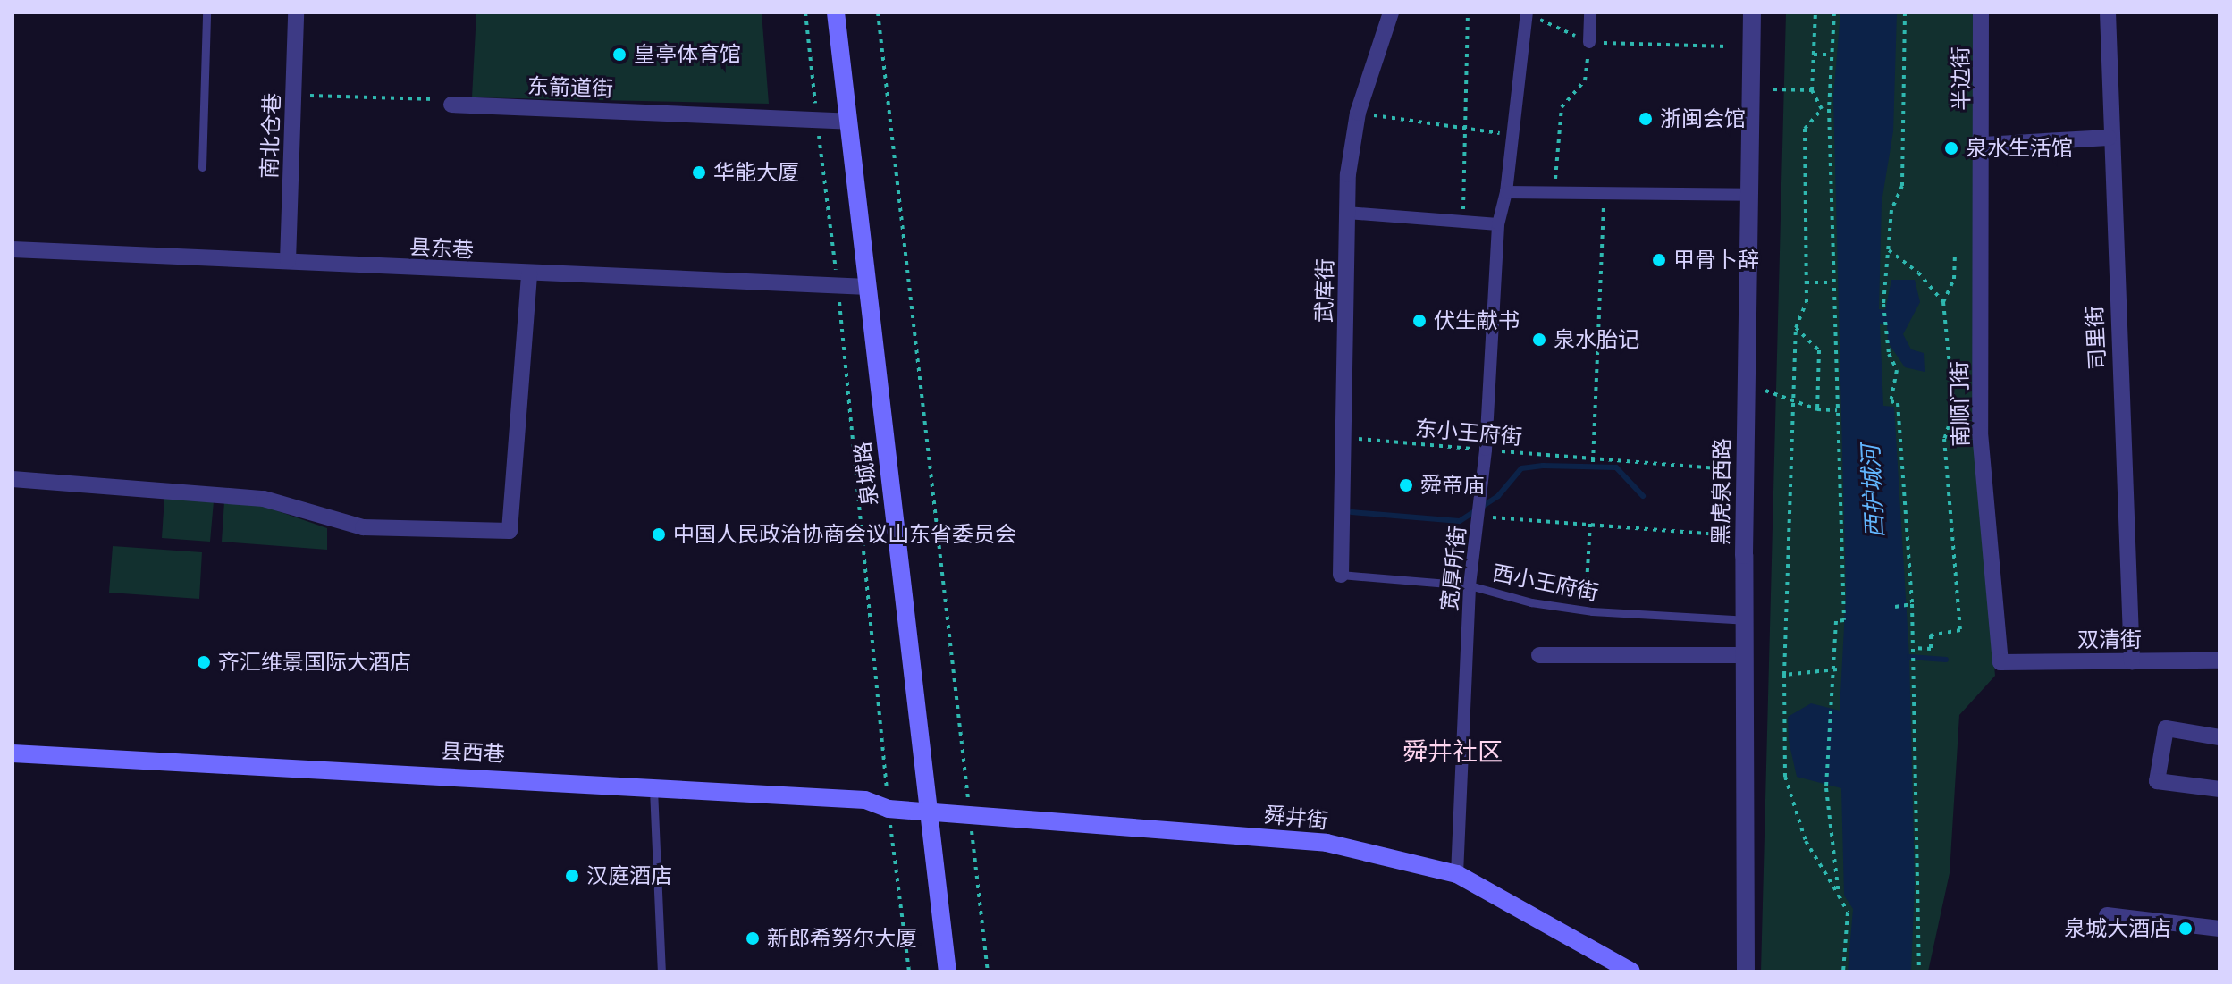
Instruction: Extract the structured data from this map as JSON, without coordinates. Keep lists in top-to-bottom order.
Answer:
{
  "streets": {
    "main road": ["泉城路", "县西巷", "舜井街"],
    "street": [
      "半边街",
      "东箭道街",
      "南北仓巷",
      "县东巷",
      "武库街",
      "司里街",
      "南顺门街",
      "黑虎泉西路",
      "宽厚所街",
      "双清街"
    ],
    "lane": ["西小王府街"],
    "path": ["东小王府街"]
  },
  "crossings": [
    ["半边街", "南顺门街"],
    ["东箭道街", "泉城路"],
    ["南北仓巷", "县东巷"],
    ["县东巷", "泉城路"],
    ["武库街", "东小王府街"],
    ["武库街", "西小王府街"],
    ["司里街", "双清街"],
    ["南顺门街", "双清街"],
    ["东小王府街", "宽厚所街"],
    ["泉城路", "县西巷"],
    ["泉城路", "舜井街"],
    ["黑虎泉西路", "西小王府街"],
    ["宽厚所街", "西小王府街"],
    ["宽厚所街", "舜井街"],
    ["县西巷", "舜井街"]
  ],
  "districts": ["舜井社区"],
  "water": ["西护城河"],
  "places": [
    "皇亭体育馆",
    "浙闽会馆",
    "泉水生活馆",
    "华能大厦",
    "甲骨卜辞",
    "伏生献书",
    "泉水胎记",
    "舜帝庙",
    "中国人民政治协商会议山东省委员会",
    "齐汇维景国际大酒店",
    "汉庭酒店",
    "泉城大酒店",
    "新郎希努尔大厦"
  ]
}
